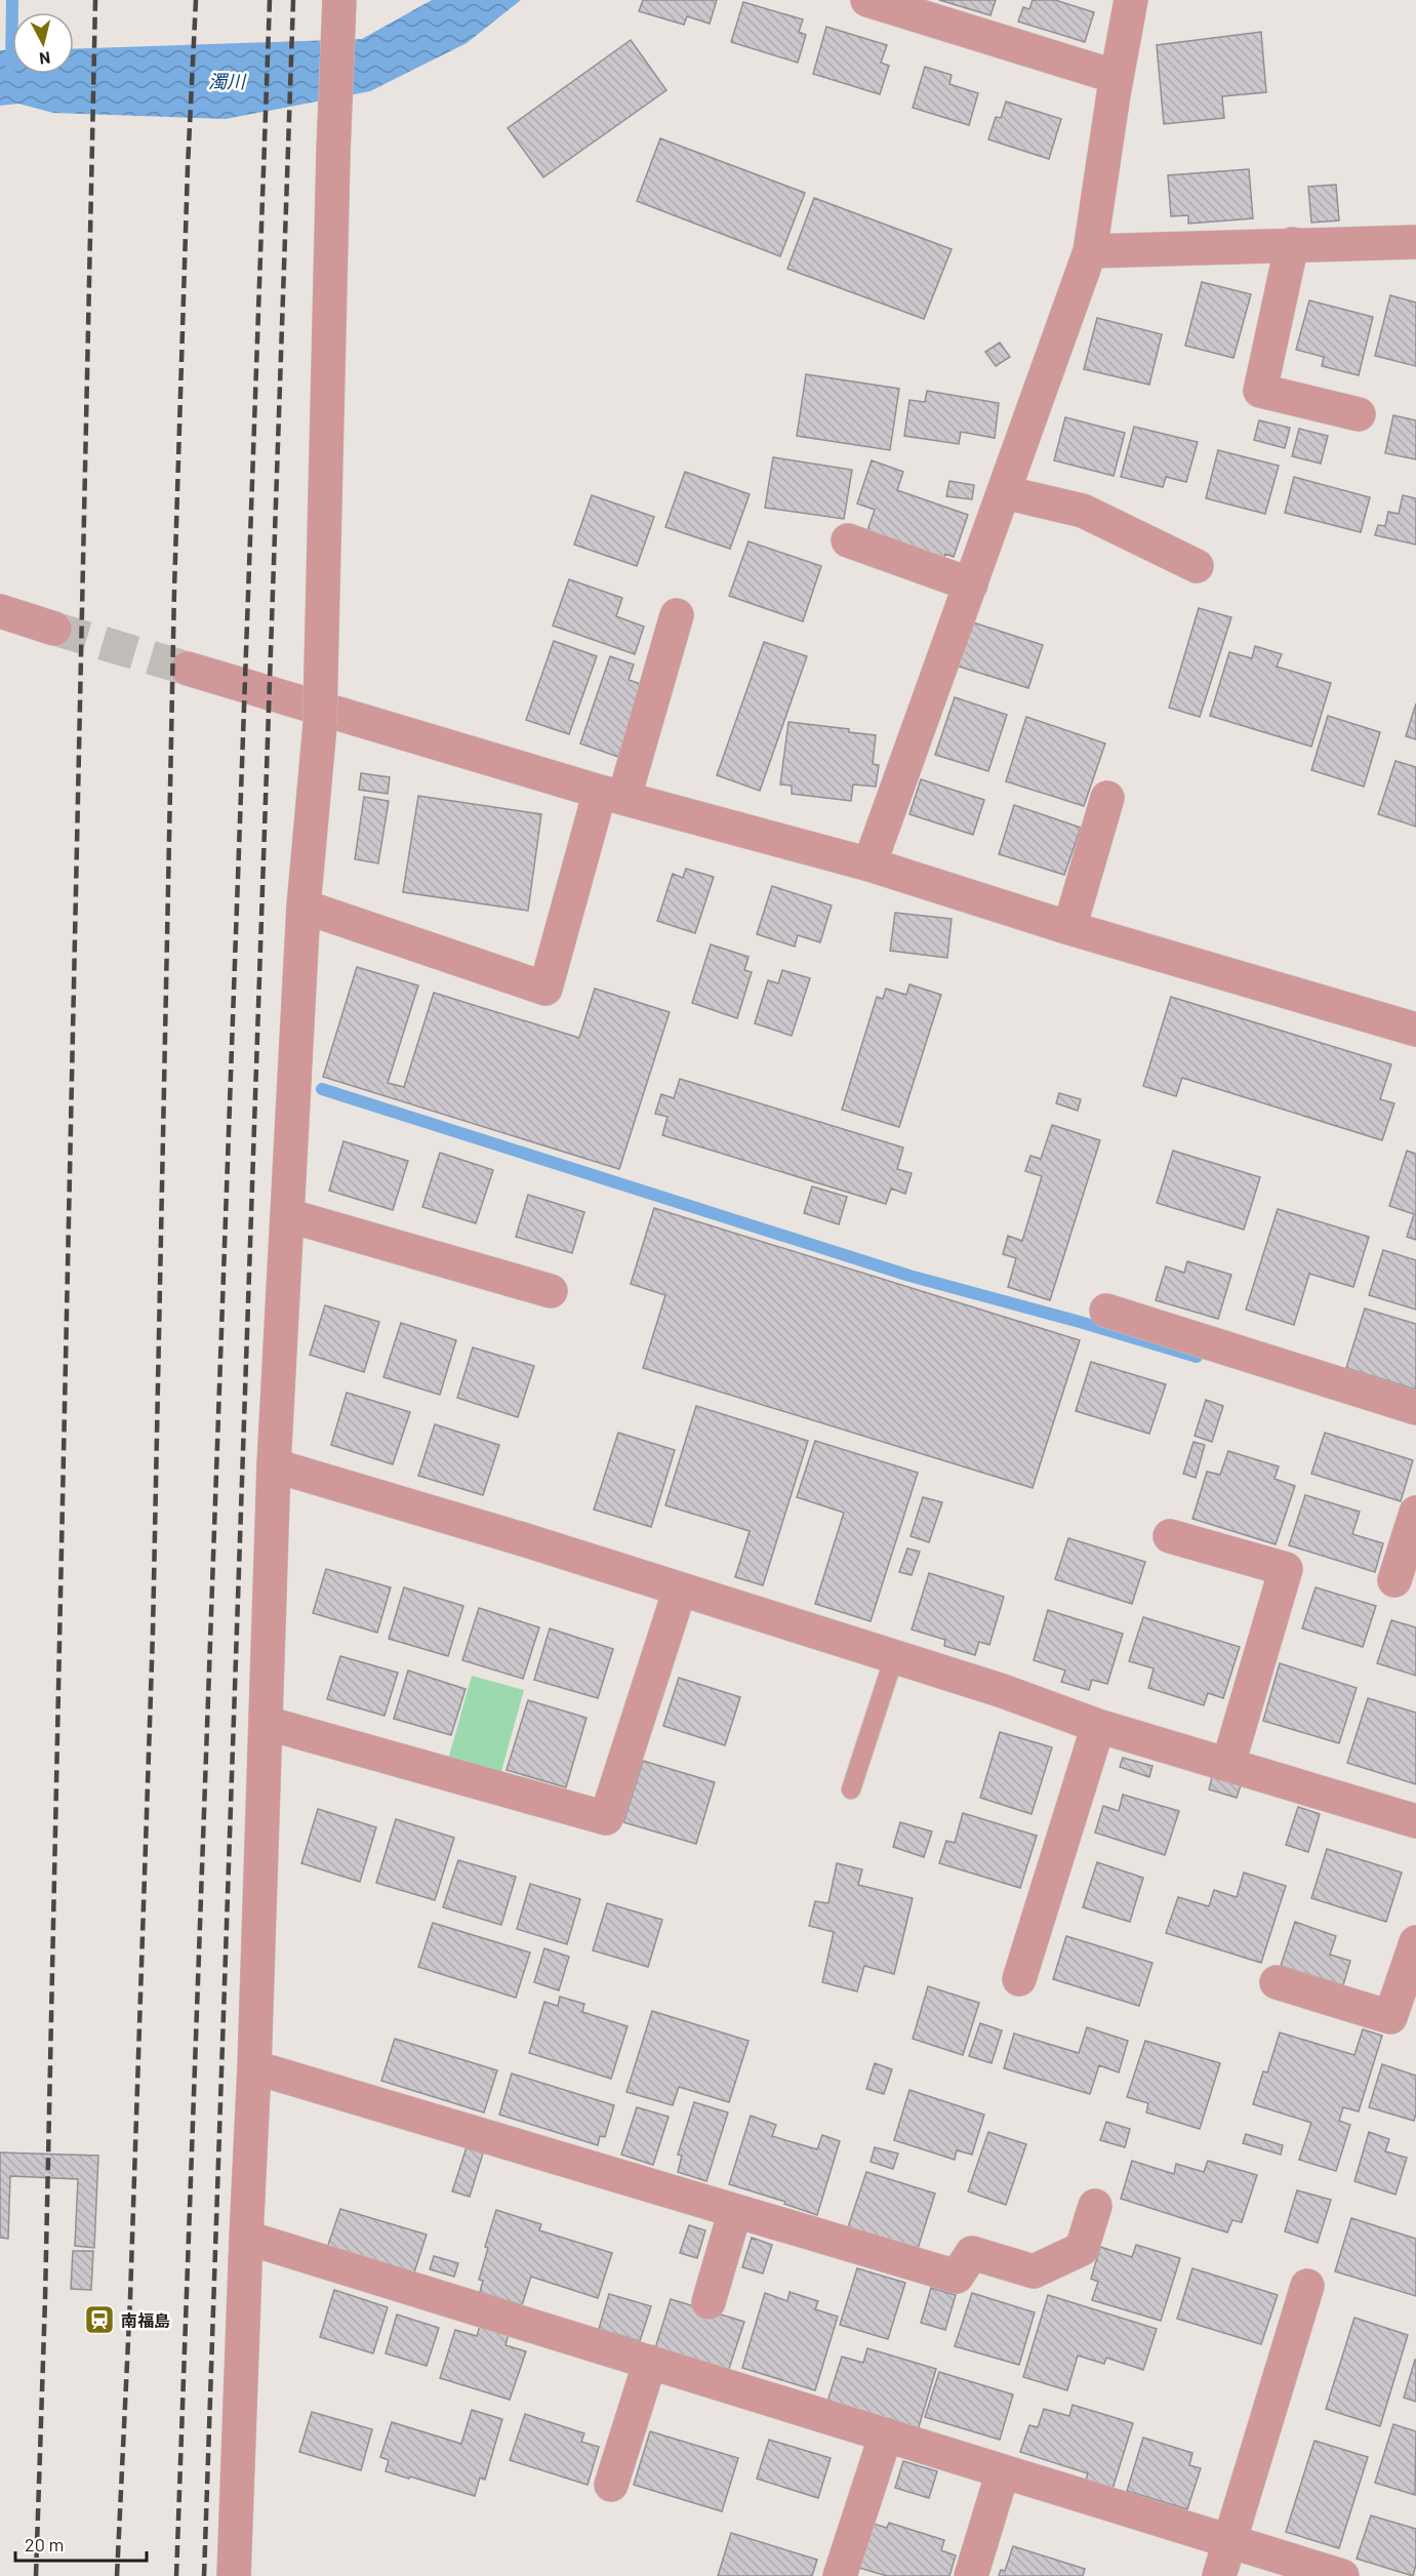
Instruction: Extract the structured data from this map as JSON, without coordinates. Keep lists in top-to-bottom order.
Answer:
{
  "water": ["濁川"],
  "places": {
    "station": ["南福島"]
  },
  "scale_bar": "20 m",
  "north": "bottom"
}
